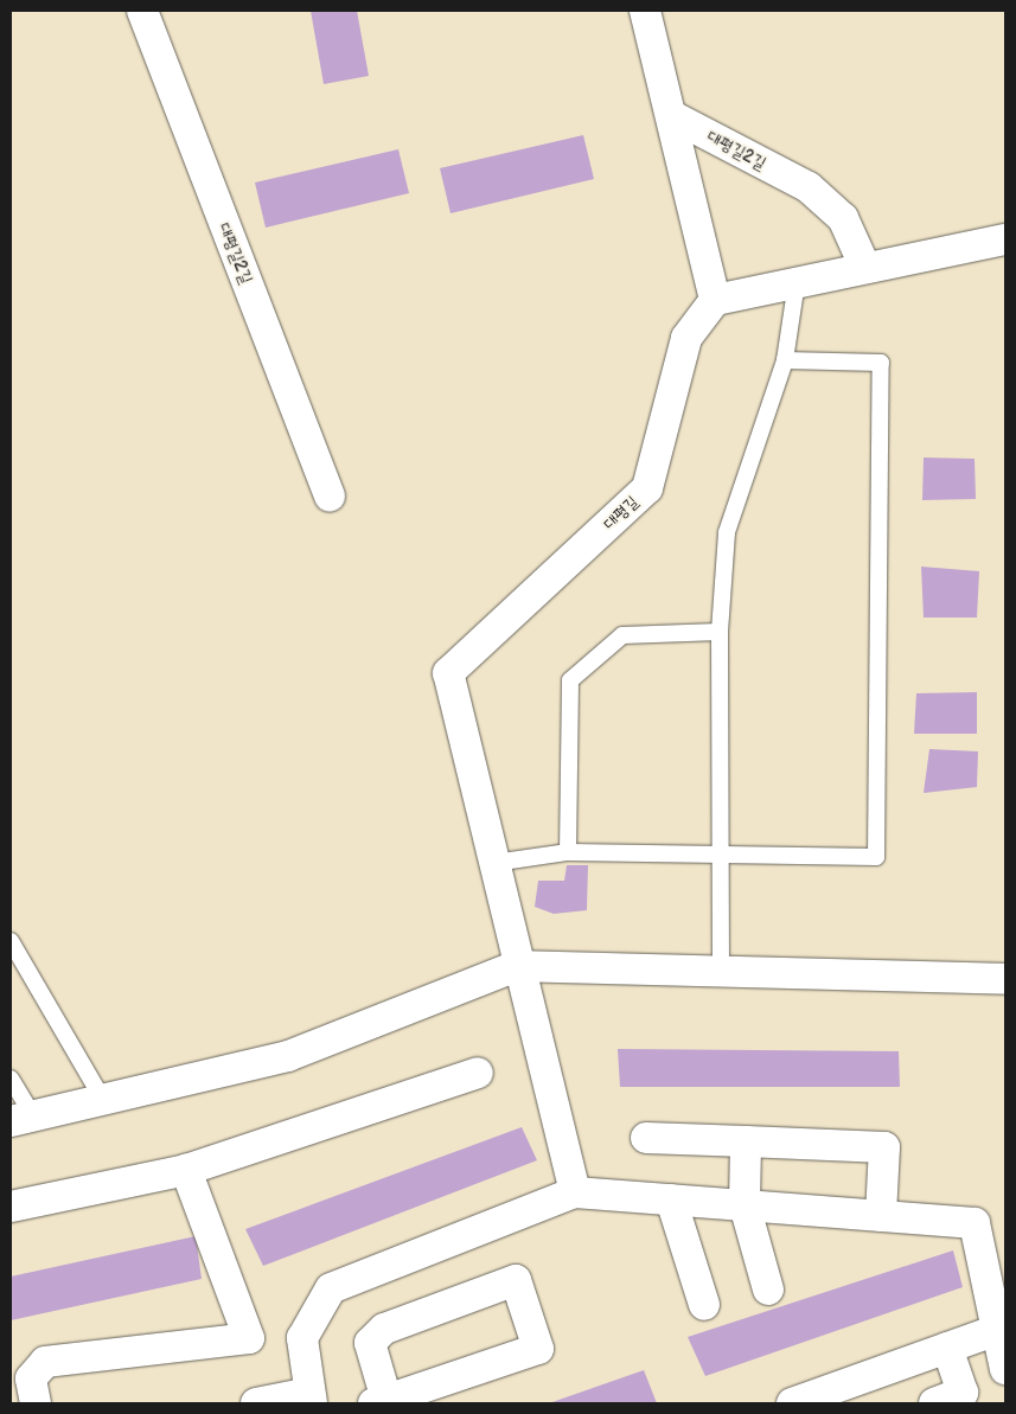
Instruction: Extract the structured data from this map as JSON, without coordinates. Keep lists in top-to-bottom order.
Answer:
{
  "streets": {
    "street": ["대평길2길", "대평길"]
  }
}
